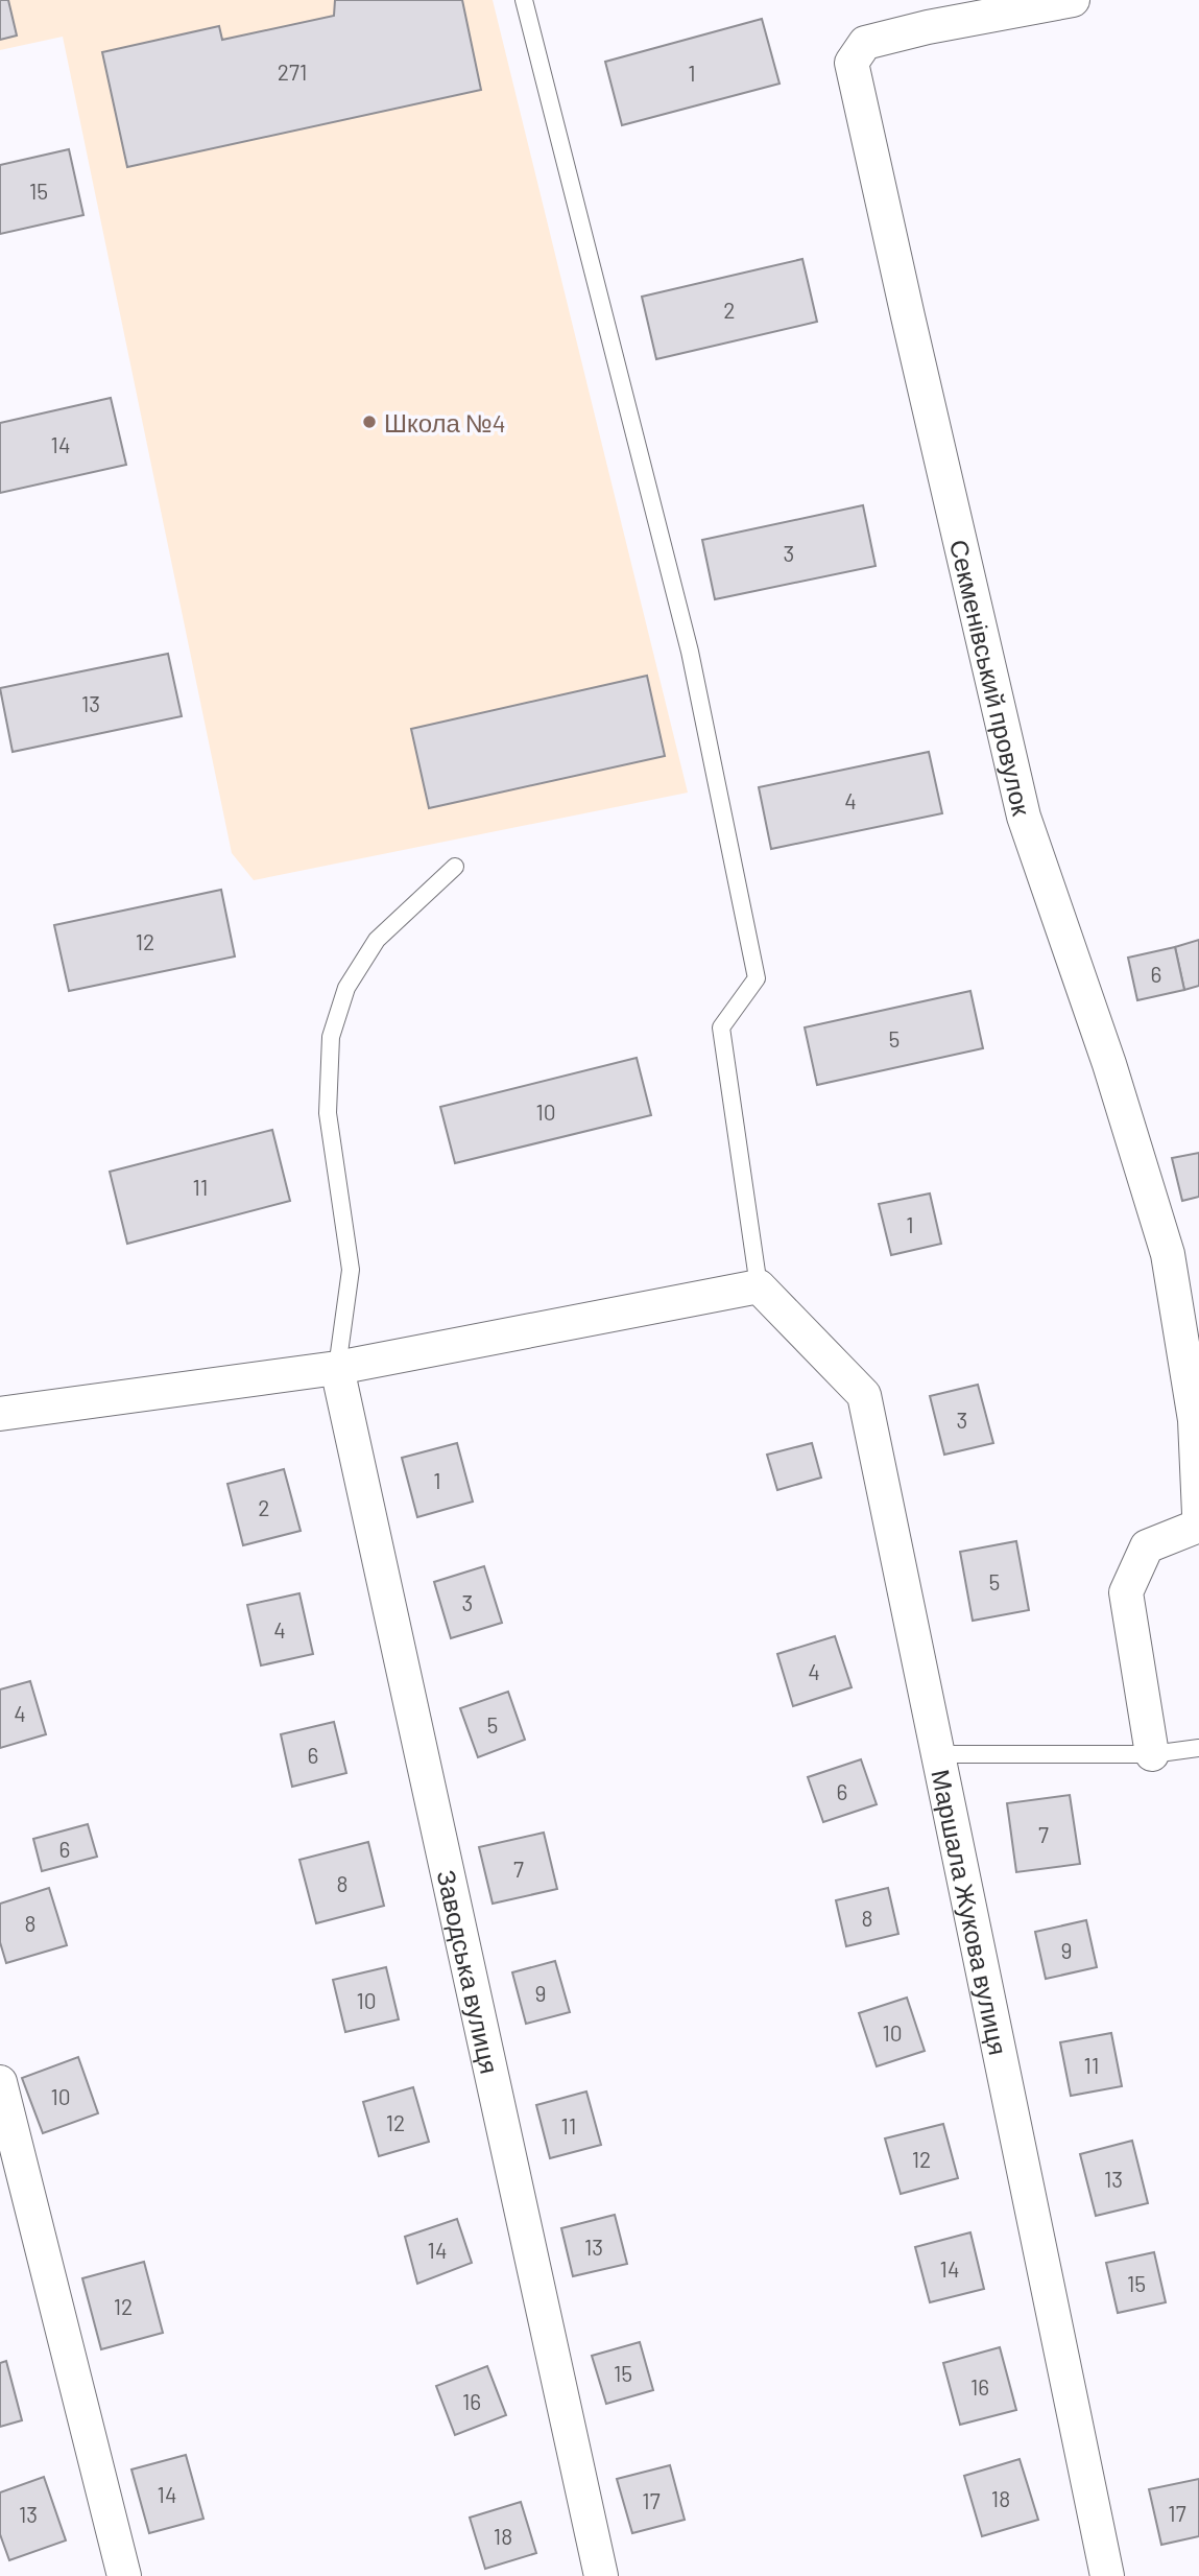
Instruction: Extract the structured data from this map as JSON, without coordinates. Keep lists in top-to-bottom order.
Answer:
{
  "streets": {
    "street": ["Секменівський провулок", "Маршала Жукова вулиця", "Заводська вулиця"]
  },
  "places": ["Школа №4"],
  "house_numbers": [
    "271",
    "1",
    "15",
    "2",
    "14",
    "3",
    "13",
    "4",
    "12",
    "6",
    "5",
    "10",
    "11",
    "1",
    "3",
    "1",
    "2",
    "5",
    "3",
    "4",
    "4",
    "4",
    "5",
    "6",
    "6",
    "7",
    "6",
    "7",
    "8",
    "8",
    "8",
    "9",
    "9",
    "10",
    "10",
    "11",
    "10",
    "12",
    "11",
    "12",
    "13",
    "13",
    "14",
    "14",
    "15",
    "12",
    "15",
    "16",
    "16",
    "14",
    "18",
    "17",
    "17",
    "13",
    "18"
  ]
}
